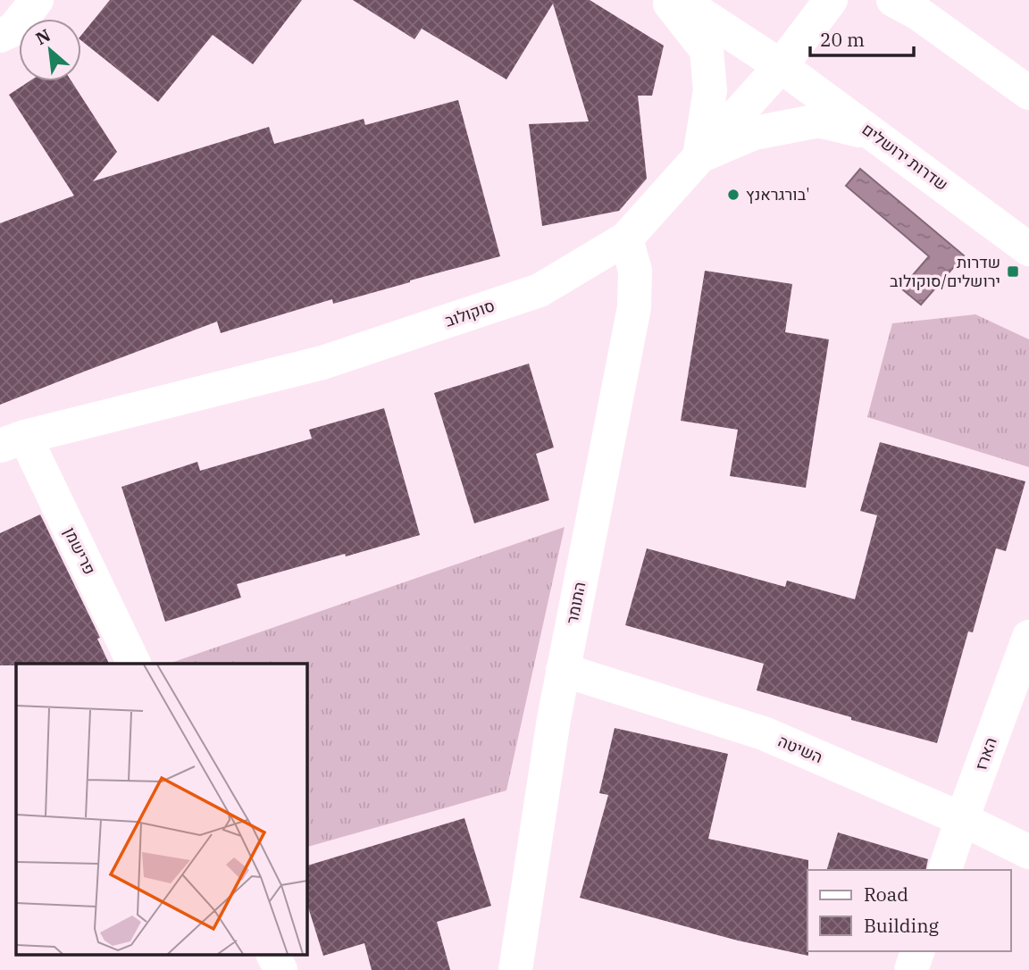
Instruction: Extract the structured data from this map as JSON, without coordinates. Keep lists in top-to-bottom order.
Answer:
{
  "streets": {
    "street": [
      "שדרות ירושלים",
      "סוקולוב",
      "פרישמן",
      "התומר",
      "השיטה",
      "הארז"
    ]
  },
  "crossings": [
    ["שדרות ירושלים", "סוקולוב"],
    ["סוקולוב", "פרישמן"],
    ["סוקולוב", "התומר"],
    ["התומר", "השיטה"],
    ["השיטה", "הארז"]
  ],
  "places": {
    "other": ["בורגראנץ'"],
    "transit": ["שדרות ירושלים/סוקולוב"]
  },
  "legend": ["Road", "Building"],
  "scale_bar": "20 m",
  "north": "top left"
}
